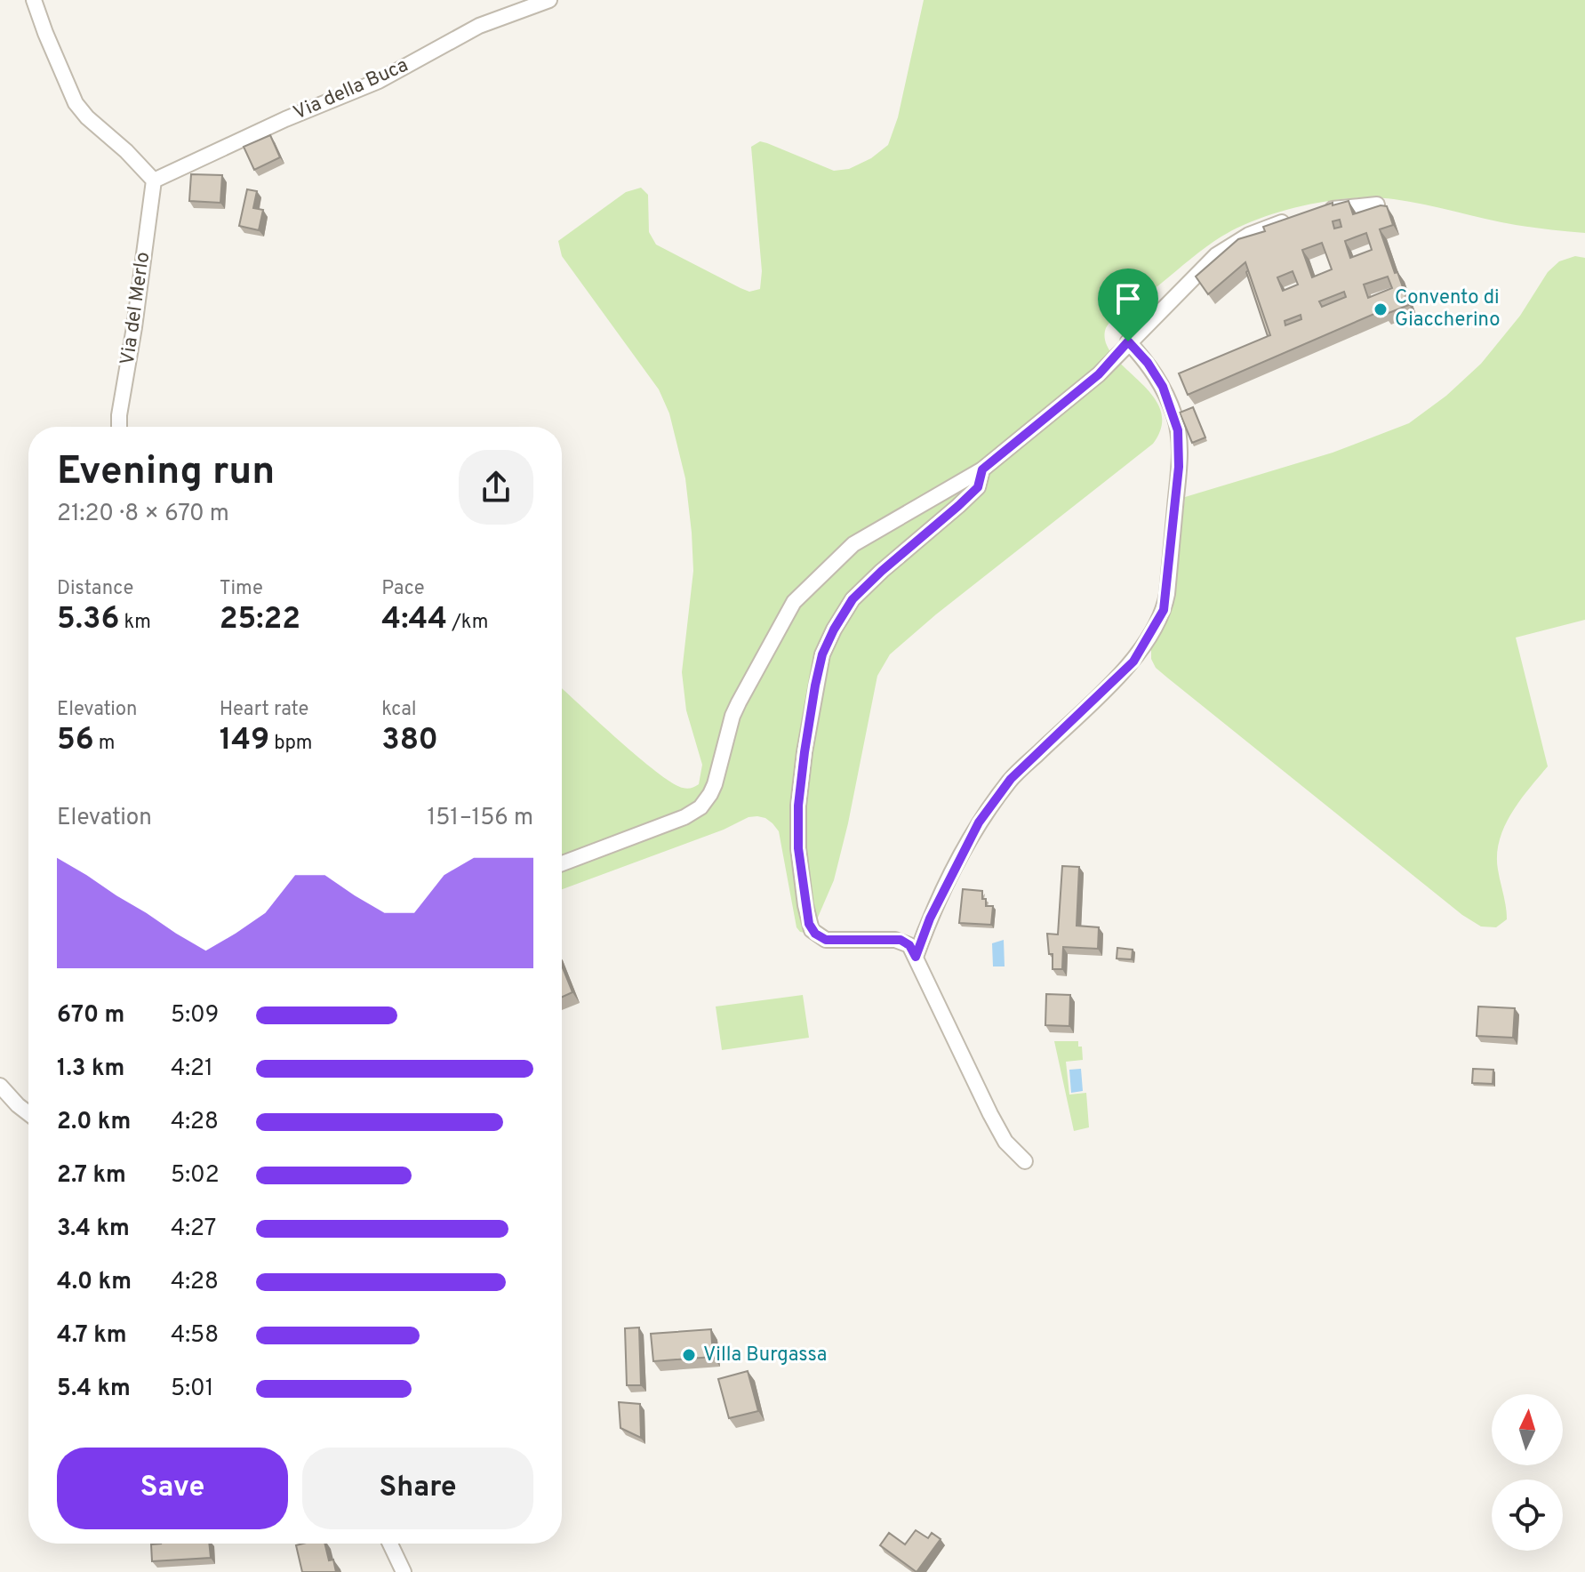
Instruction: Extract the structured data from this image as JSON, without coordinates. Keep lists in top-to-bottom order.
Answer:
{
  "streets": {
    "street": ["Via della Buca", "Via del Merlo"]
  },
  "crossings": [
    ["Via della Buca", "Via del Merlo"]
  ],
  "places": ["Convento di Giaccherino", "Villa Burgassa"],
  "north": "top",
  "page": {
    "heading": ["Evening run", "21:20 · 8 × 670 m"],
    "stats": [
      ["Distance", "5.36 km"],
      ["Time", "25:22"],
      ["Pace", "4:44 /km"],
      ["Elevation", "56 m"],
      ["Heart rate", "149 bpm"],
      ["kcal", "380"]
    ],
    "chart": ["Elevation", "151–156 m"],
    "list": [
      {
        "name": "670 m",
        "note": "5:09"
      },
      {
        "name": "1.3 km",
        "note": "4:21"
      },
      {
        "name": "2.0 km",
        "note": "4:28"
      },
      {
        "name": "2.7 km",
        "note": "5:02"
      },
      {
        "name": "3.4 km",
        "note": "4:27"
      },
      {
        "name": "4.0 km",
        "note": "4:28"
      },
      {
        "name": "4.7 km",
        "note": "4:58"
      },
      {
        "name": "5.4 km",
        "note": "5:01"
      }
    ],
    "buttons": ["Save", "Share"]
  }
}
